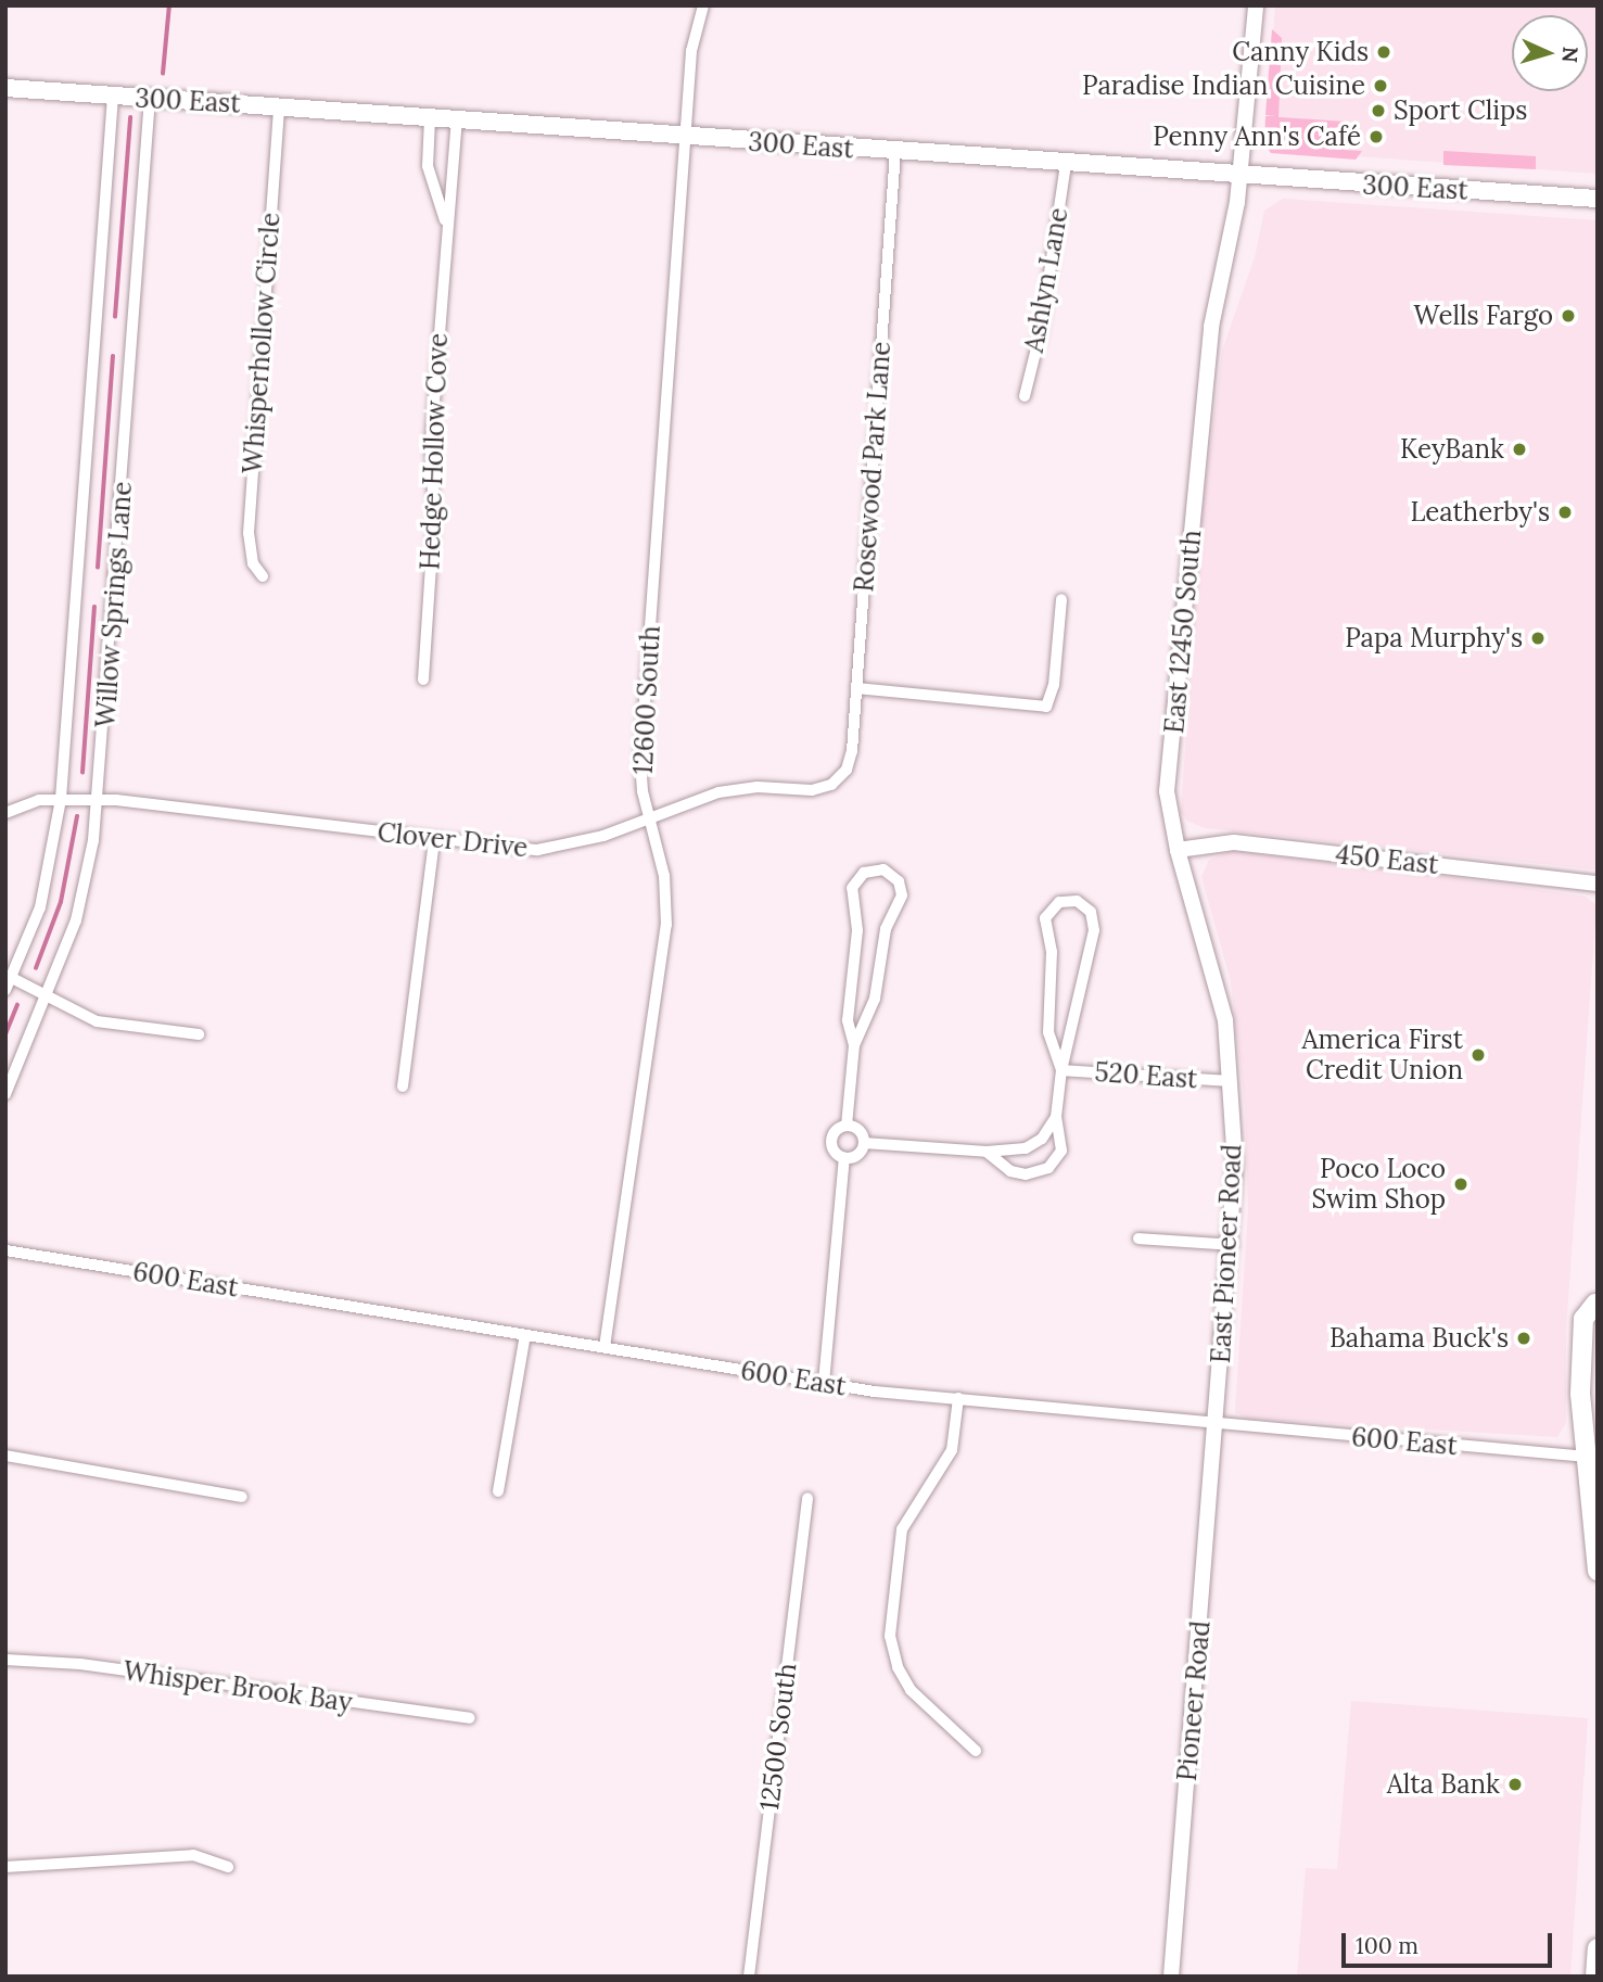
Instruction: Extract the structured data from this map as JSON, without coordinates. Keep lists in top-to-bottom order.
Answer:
{
  "streets": {
    "main road": ["300 East"],
    "street": [
      "Ashlyn Lane",
      "Whisperhollow Circle",
      "Hedge Hollow Cove",
      "Rosewood Park Lane",
      "Willow Springs Lane",
      "East 12450 South",
      "12600 South",
      "Clover Drive",
      "450 East",
      "520 East",
      "East Pioneer Road",
      "600 East",
      "Whisper Brook Bay",
      "Pioneer Road",
      "12500 South"
    ]
  },
  "crossings": [
    ["300 East", "Ashlyn Lane"],
    ["300 East", "Whisperhollow Circle"],
    ["300 East", "Hedge Hollow Cove"],
    ["300 East", "Rosewood Park Lane"],
    ["300 East", "Willow Springs Lane"],
    ["300 East", "East 12450 South"],
    ["300 East", "12600 South"],
    ["Rosewood Park Lane", "Clover Drive"],
    ["Willow Springs Lane", "Clover Drive"],
    ["East 12450 South", "450 East"],
    ["East 12450 South", "520 East"],
    ["East 12450 South", "East Pioneer Road"],
    ["12600 South", "Clover Drive"],
    ["12600 South", "600 East"],
    ["520 East", "East Pioneer Road"],
    ["East Pioneer Road", "600 East"],
    ["East Pioneer Road", "Pioneer Road"],
    ["600 East", "Pioneer Road"]
  ],
  "places": [
    "Canny Kids",
    "Paradise Indian Cuisine",
    "Sport Clips",
    "Penny Ann's Café",
    "Wells Fargo",
    "KeyBank",
    "Leatherby's",
    "Papa Murphy's",
    "America First Credit Union",
    "Poco Loco Swim Shop",
    "Bahama Buck's",
    "Alta Bank"
  ],
  "scale_bar": "100 m",
  "north": "right"
}
